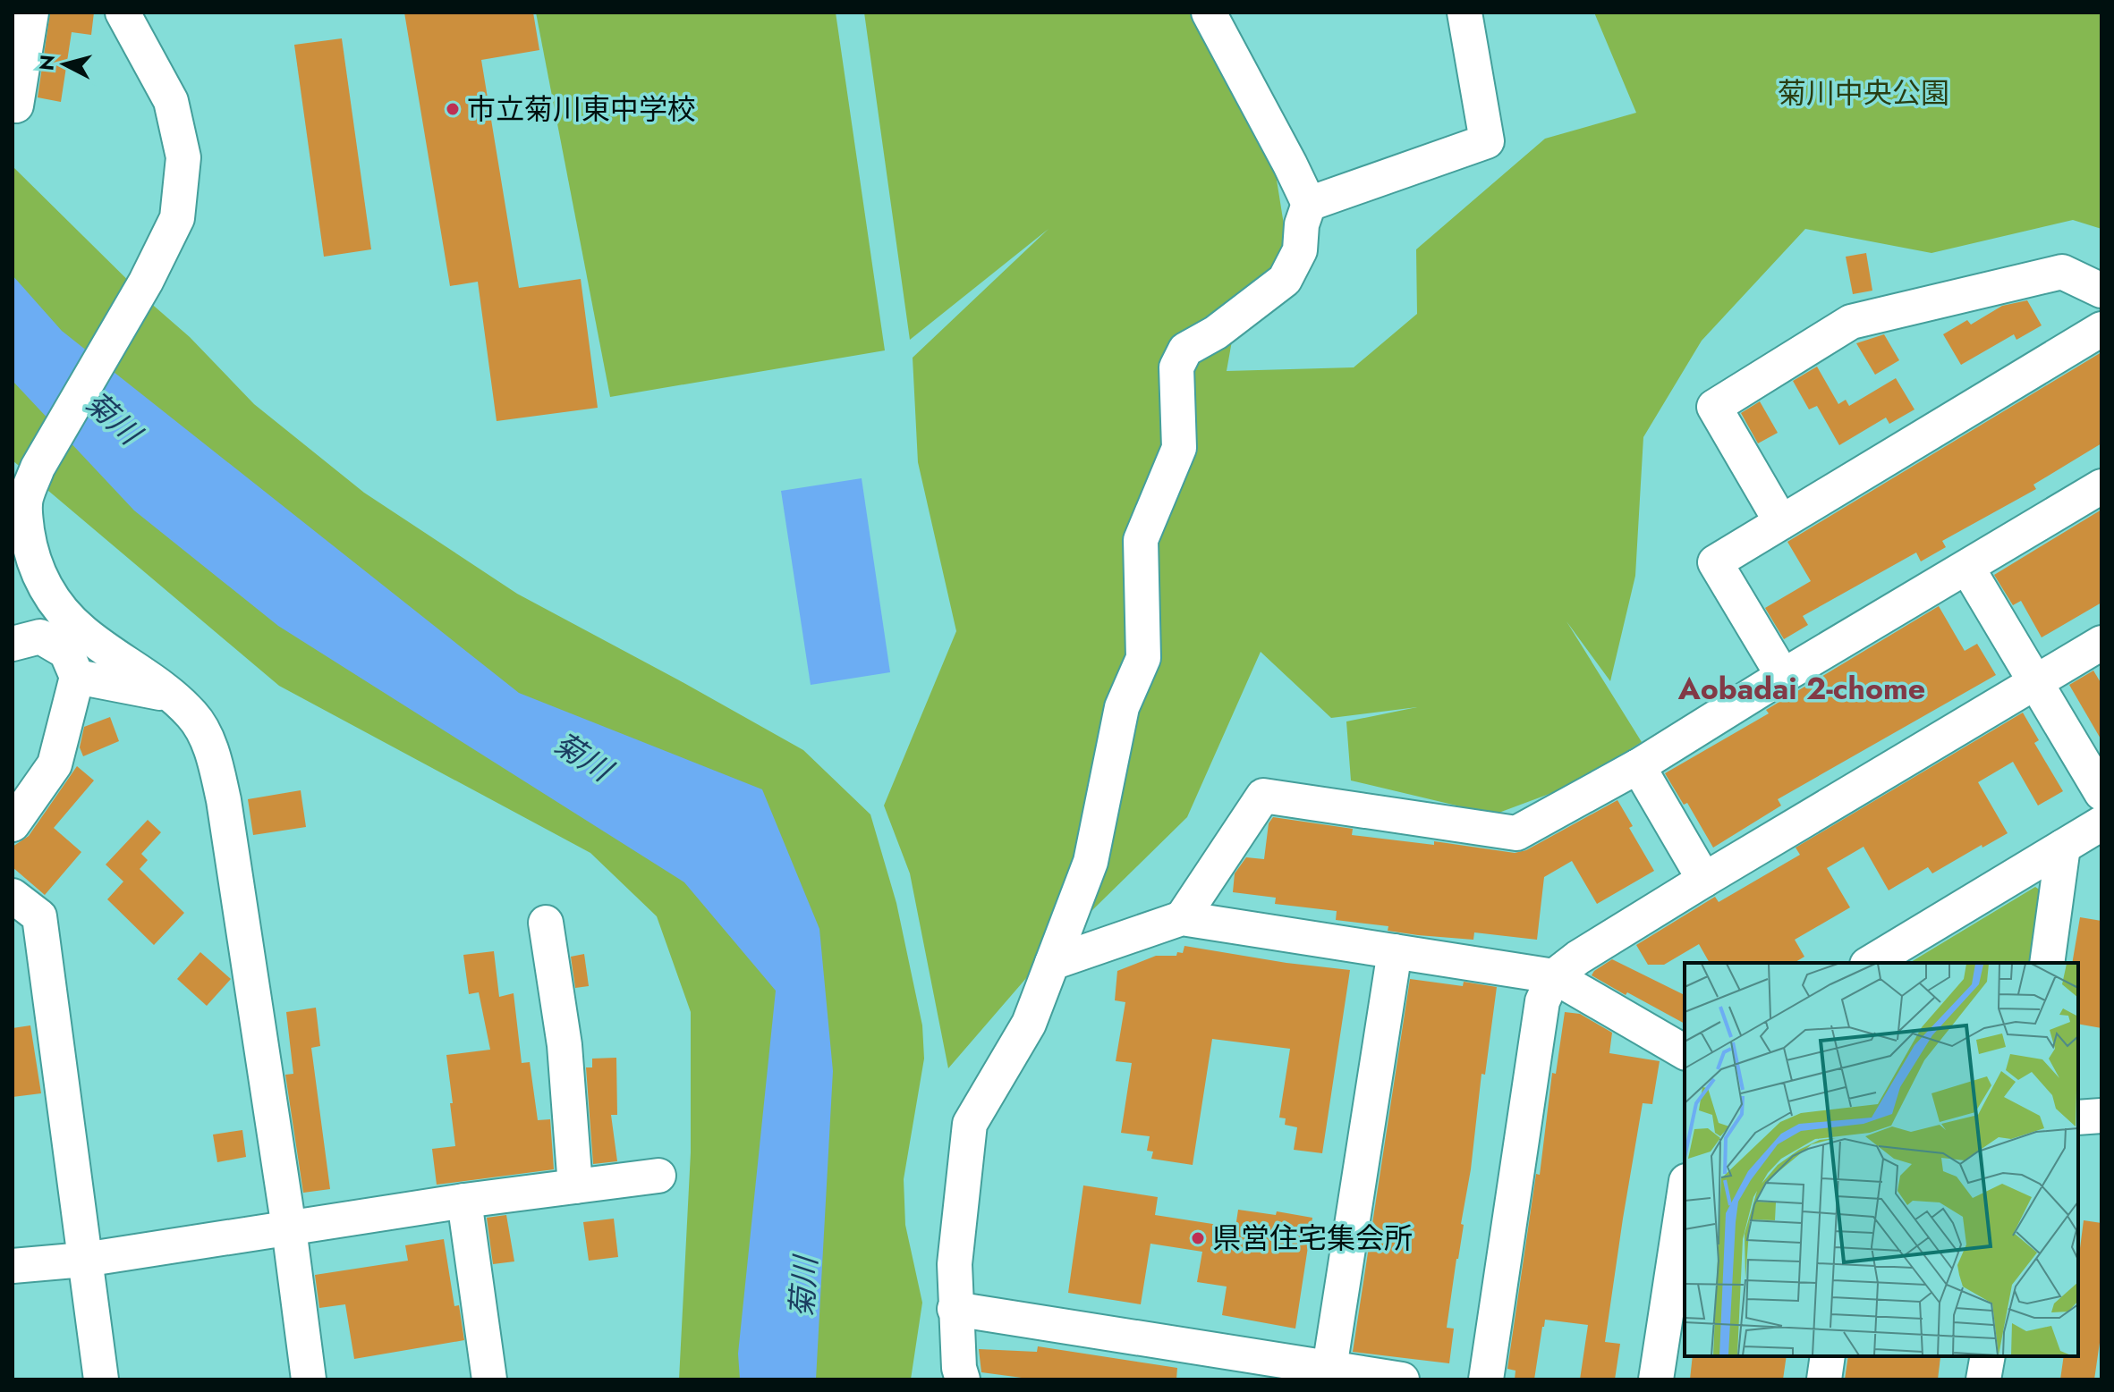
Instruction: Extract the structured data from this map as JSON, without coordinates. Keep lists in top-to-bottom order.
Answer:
{
  "districts": ["Aobadai 2-chome"],
  "water": ["菊川"],
  "parks": ["菊川中央公園"],
  "places": ["市立菊川東中学校", "県営住宅集会所"],
  "north": "left"
}
